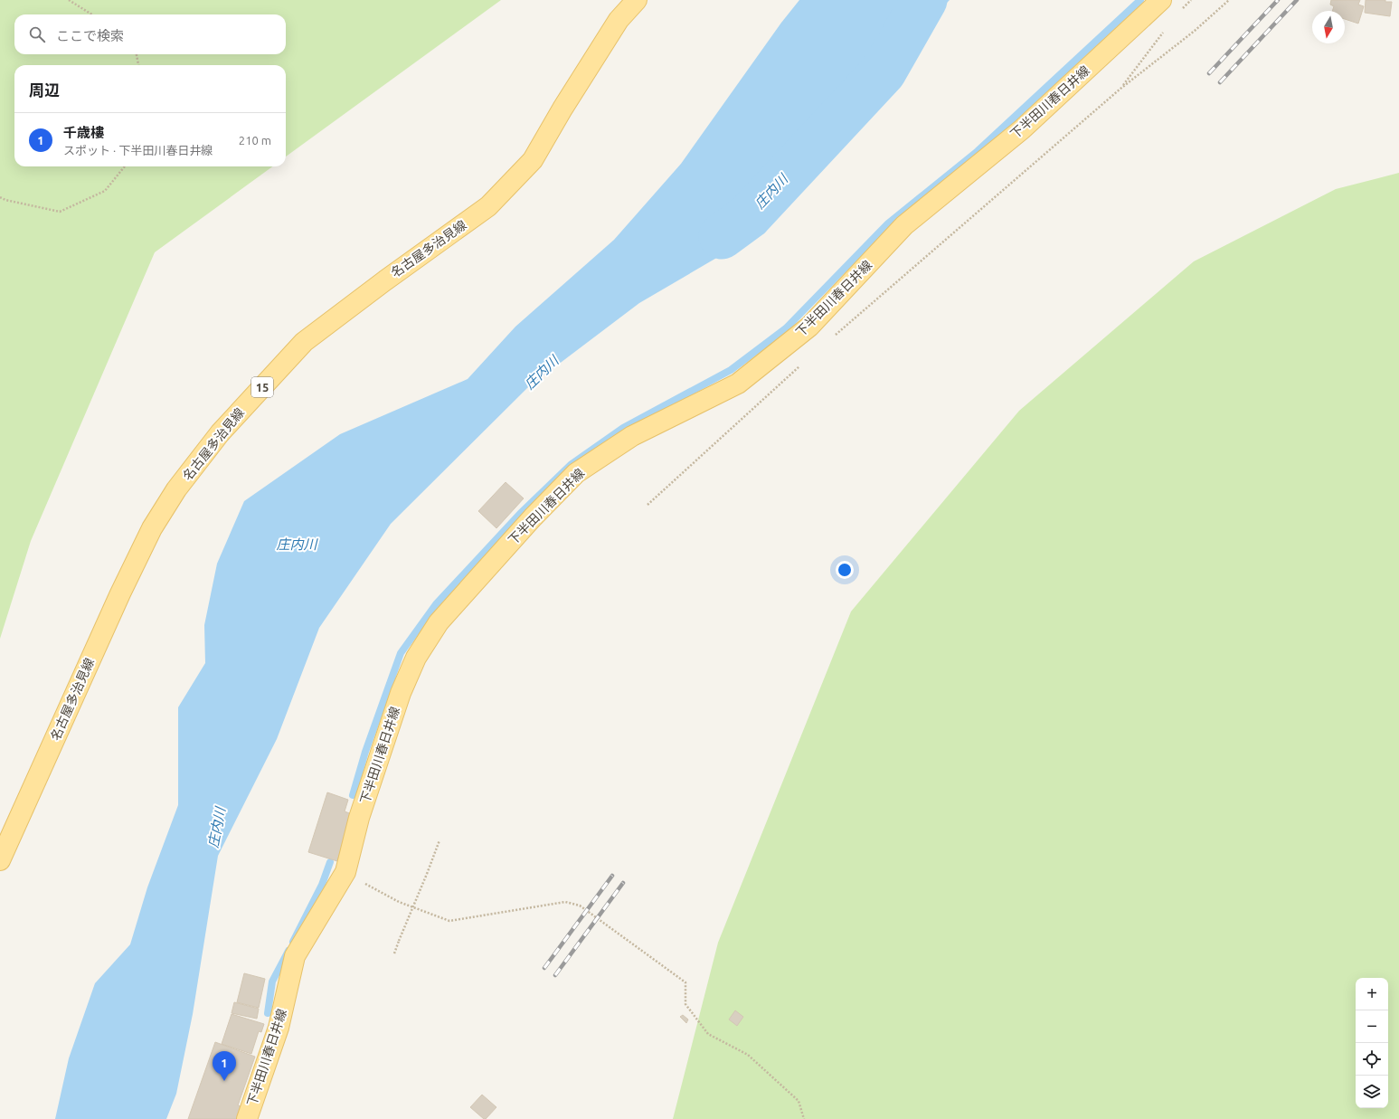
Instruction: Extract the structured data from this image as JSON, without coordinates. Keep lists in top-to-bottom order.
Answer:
{
  "streets": {
    "main road": ["下半田川春日井線", "名古屋多治見線", "15"]
  },
  "water": ["庄内川"],
  "north": "bottom",
  "page": {
    "search": "ここで検索",
    "heading": "周辺",
    "list": [
      {
        "mark": "1",
        "name": "千歳樓",
        "note": "スポット · 下半田川春日井線",
        "value": "210 m"
      }
    ],
    "map_buttons": ["+", "−"],
    "pins": "1"
  }
}
